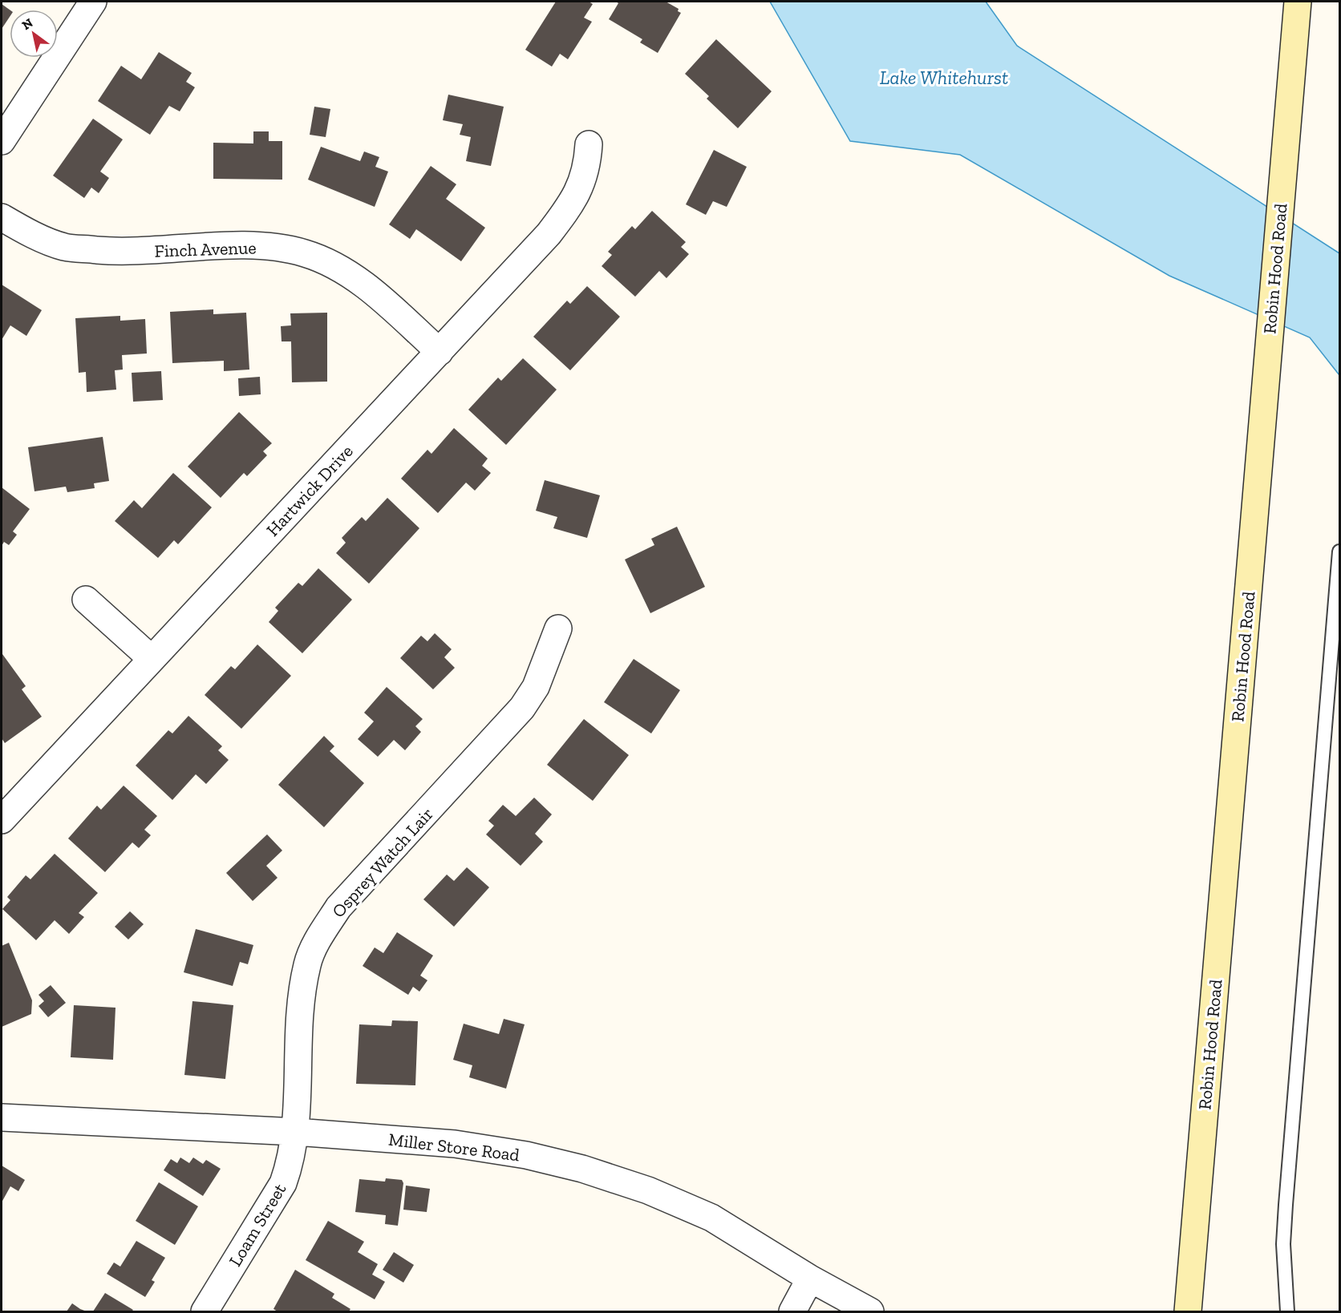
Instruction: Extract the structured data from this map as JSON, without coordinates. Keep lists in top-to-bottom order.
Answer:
{
  "streets": {
    "street": [
      "Finch Avenue",
      "Robin Hood Road",
      "Hartwick Drive",
      "Osprey Watch Lair",
      "Miller Store Road",
      "Loam Street"
    ]
  },
  "crossings": [
    ["Finch Avenue", "Hartwick Drive"],
    ["Osprey Watch Lair", "Miller Store Road"],
    ["Osprey Watch Lair", "Loam Street"],
    ["Miller Store Road", "Loam Street"]
  ],
  "water": ["Lake Whitehurst"],
  "north": "top left"
}
